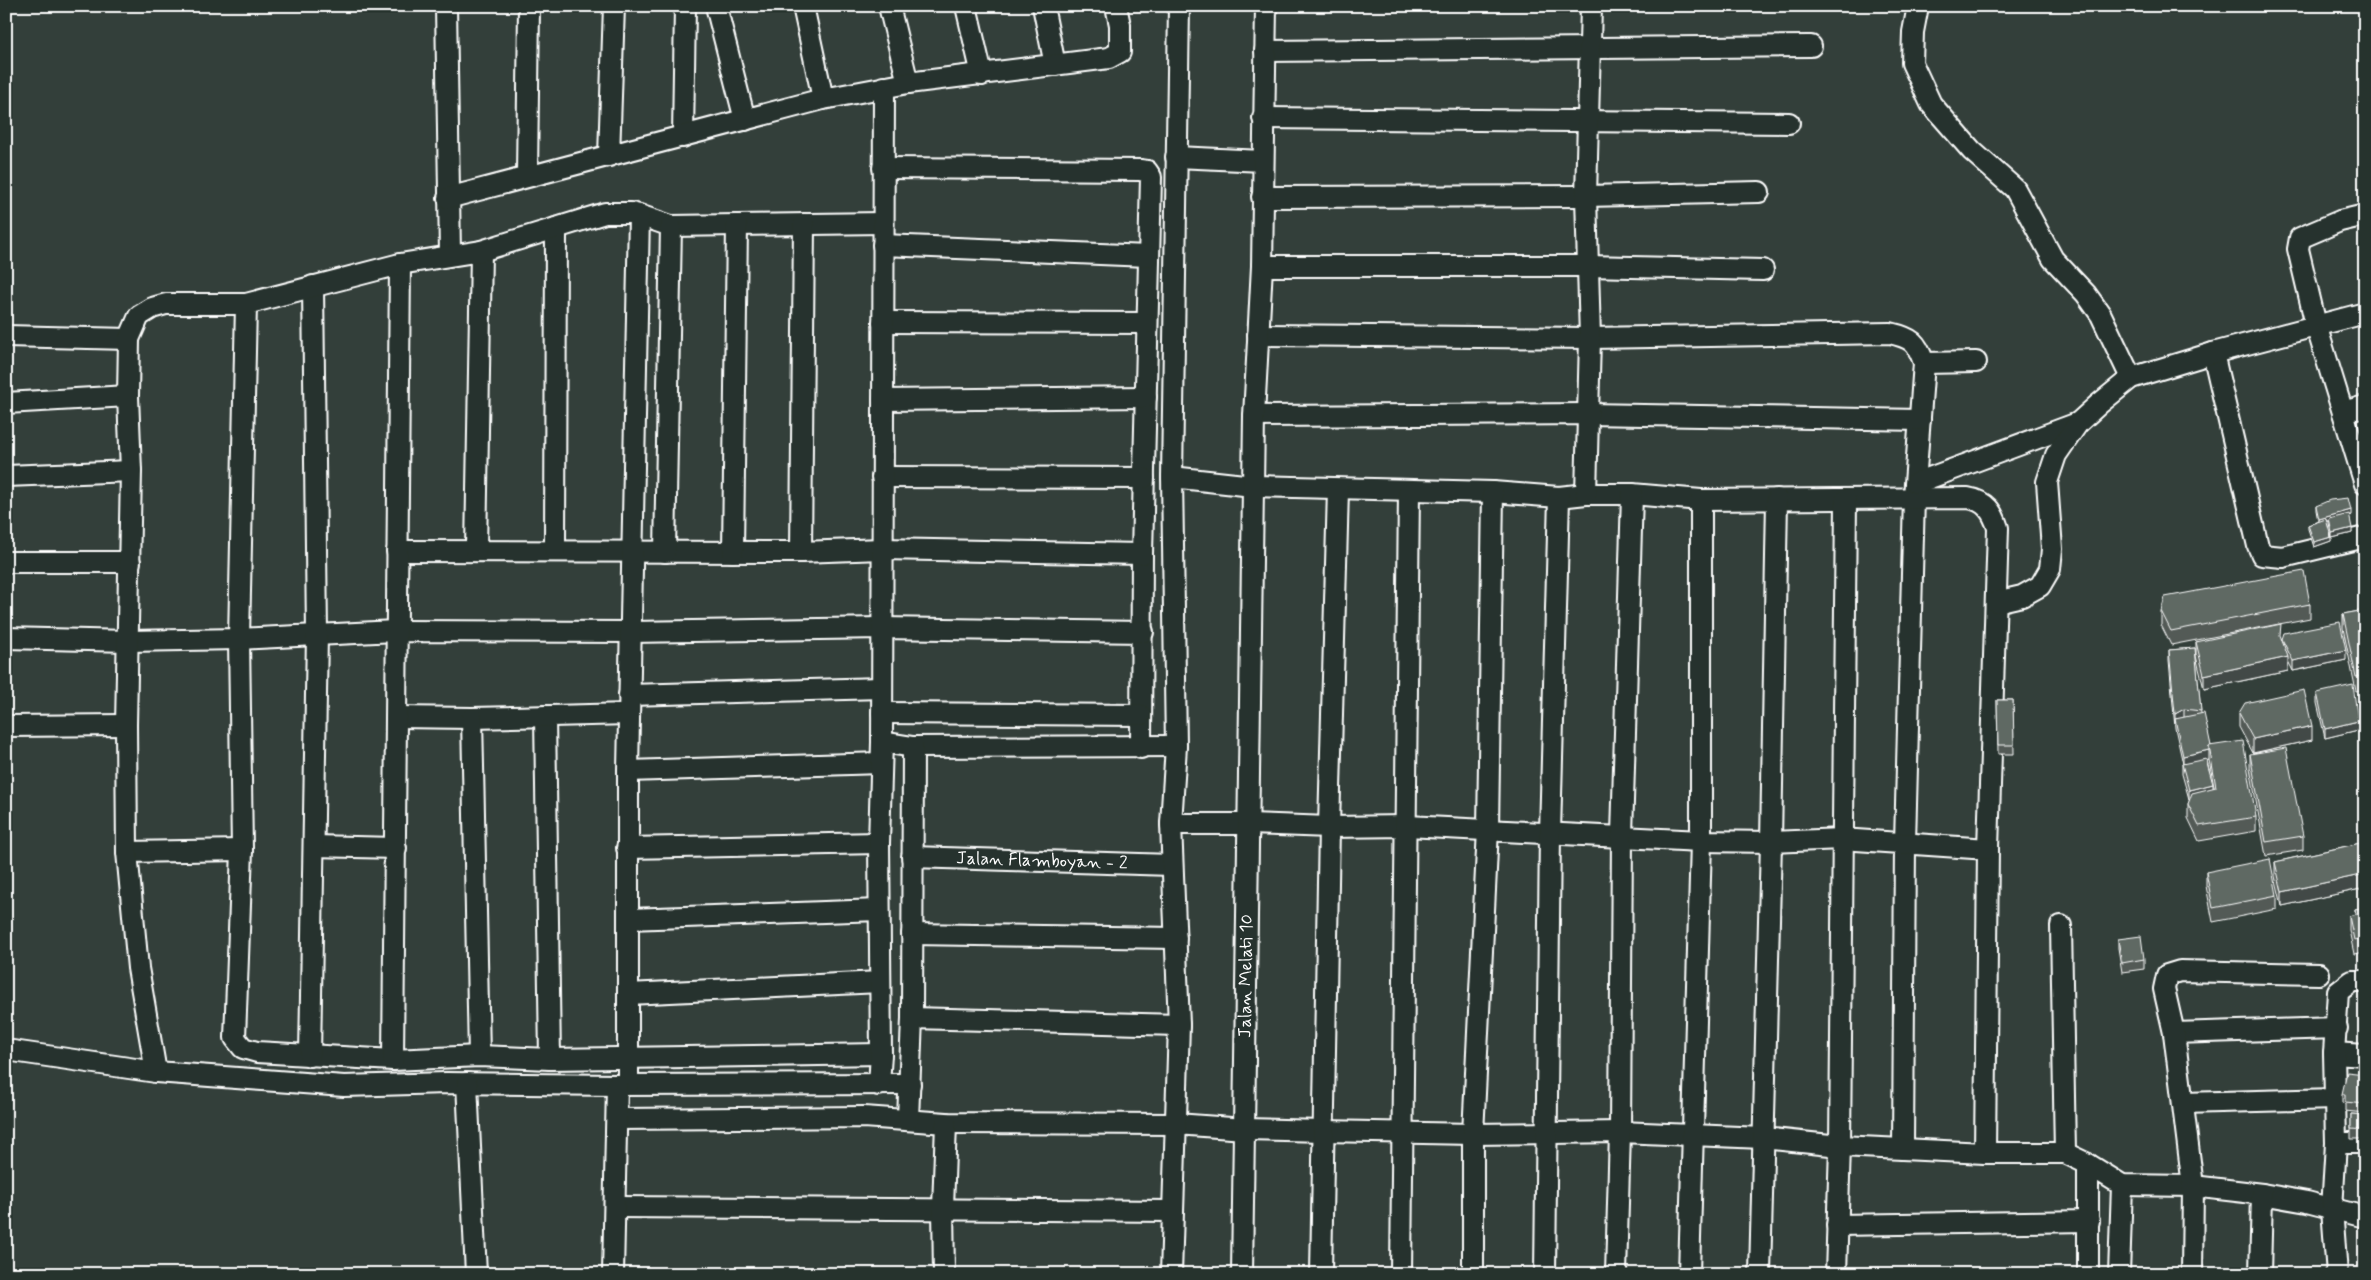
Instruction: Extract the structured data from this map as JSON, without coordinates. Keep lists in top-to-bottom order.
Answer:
{
  "streets": {
    "street": ["Jalan Flamboyan - 2", "Jalan Melati 10"]
  }
}
